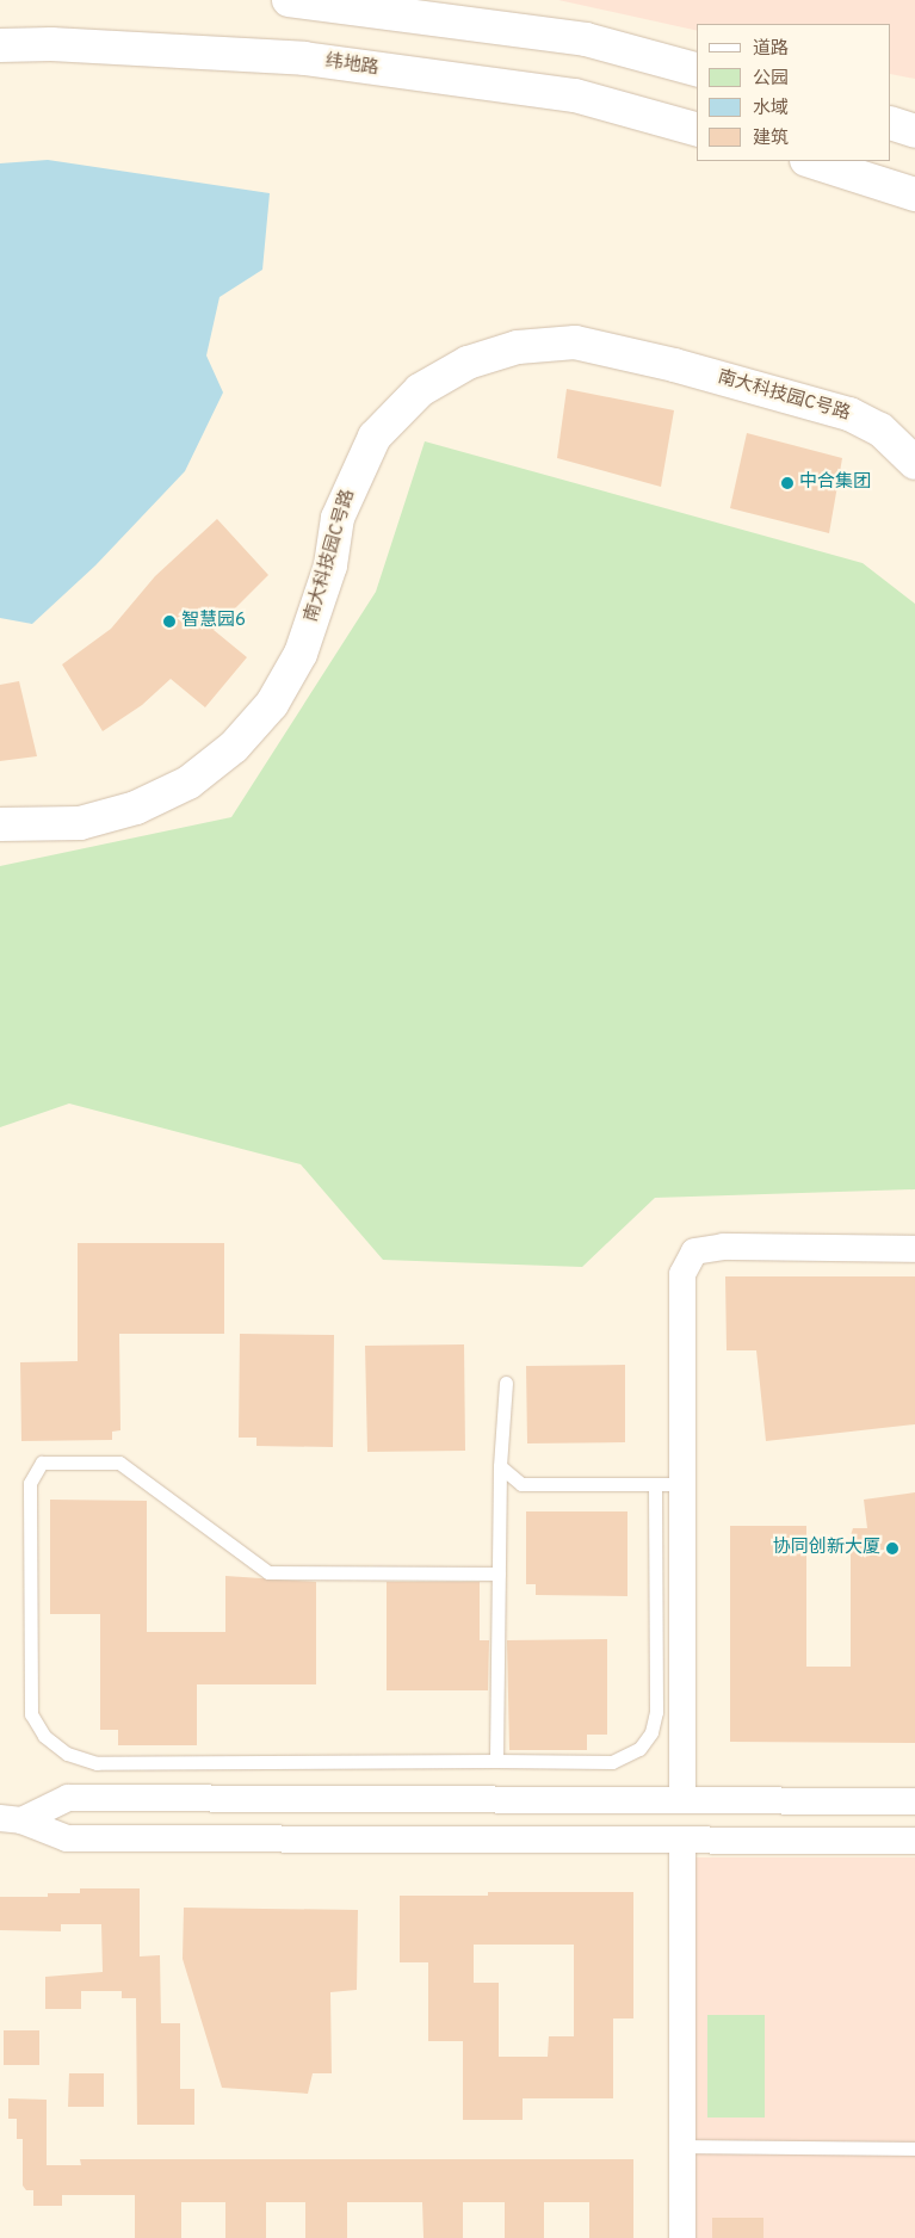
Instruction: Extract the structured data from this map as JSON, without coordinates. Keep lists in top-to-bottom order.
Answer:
{
  "streets": {
    "main road": ["纬地路", "南大科技园C号路"]
  },
  "places": ["中合集团", "智慧园6", "协同创新大厦"],
  "legend": [
    "道路",
    "公园",
    "水域",
    "建筑"
  ]
}
